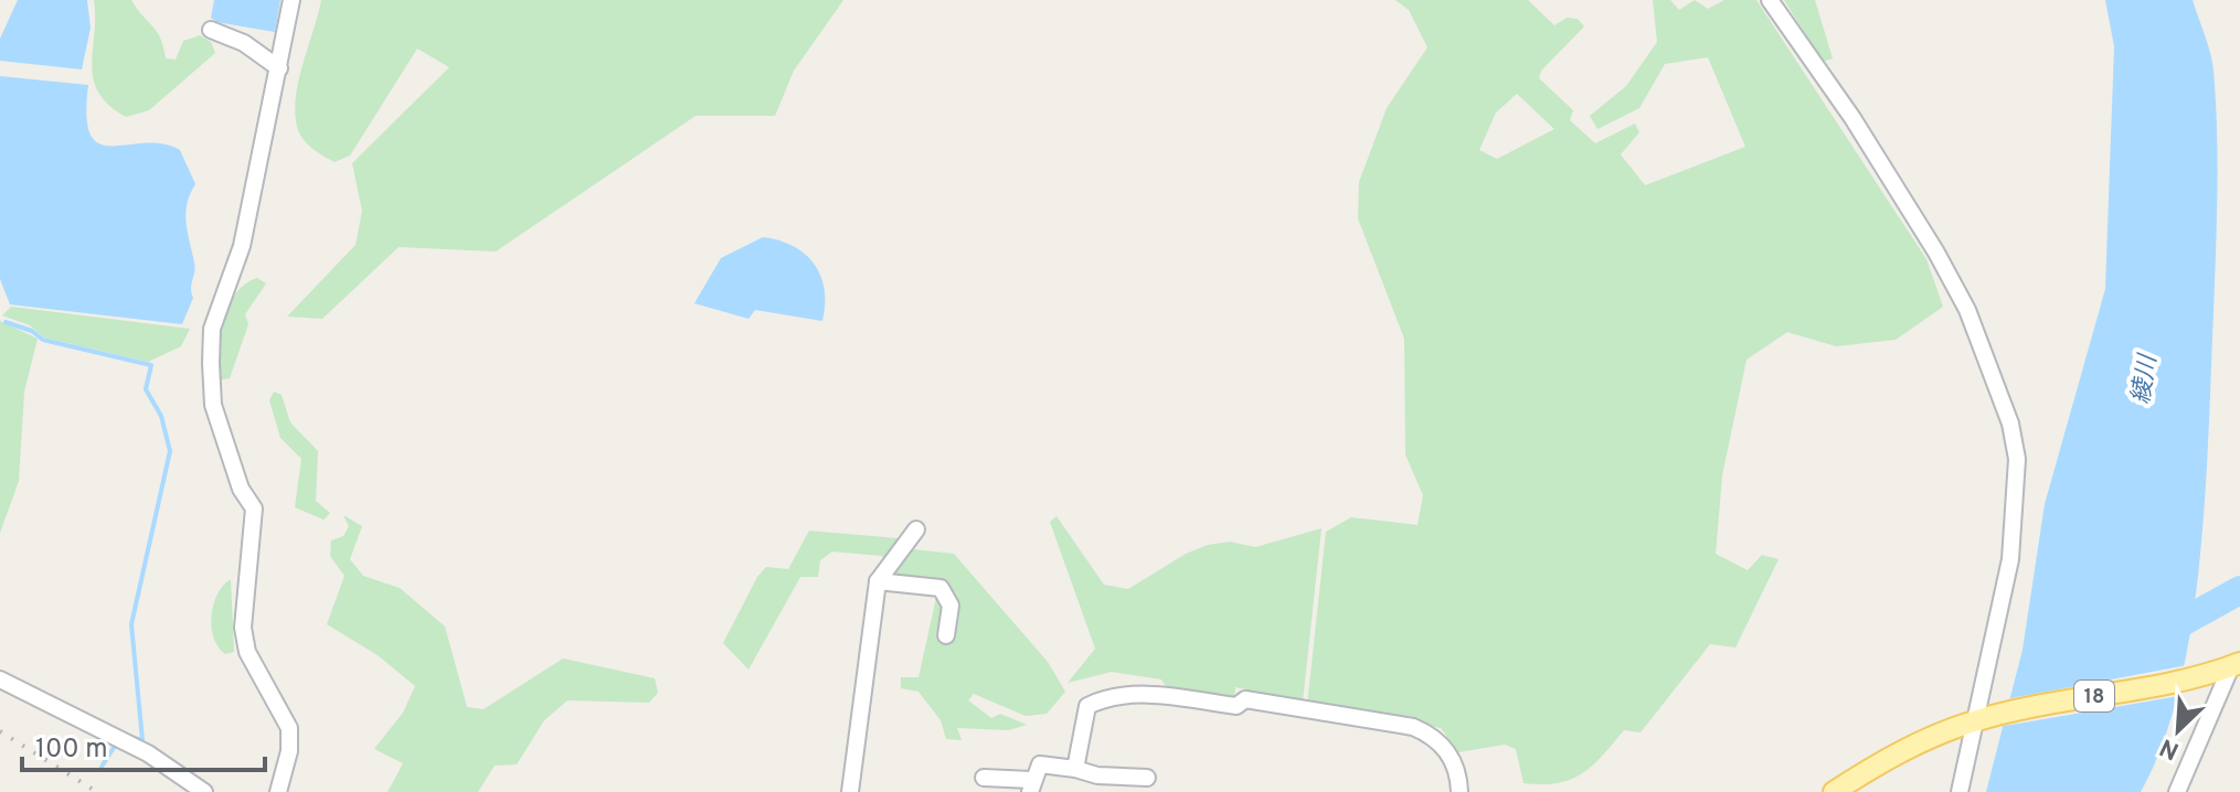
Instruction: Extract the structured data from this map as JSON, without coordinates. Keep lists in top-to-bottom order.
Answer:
{
  "streets": {
    "main road": ["18"]
  },
  "water": ["綾川"],
  "scale_bar": "100 m",
  "north": "bottom left"
}
